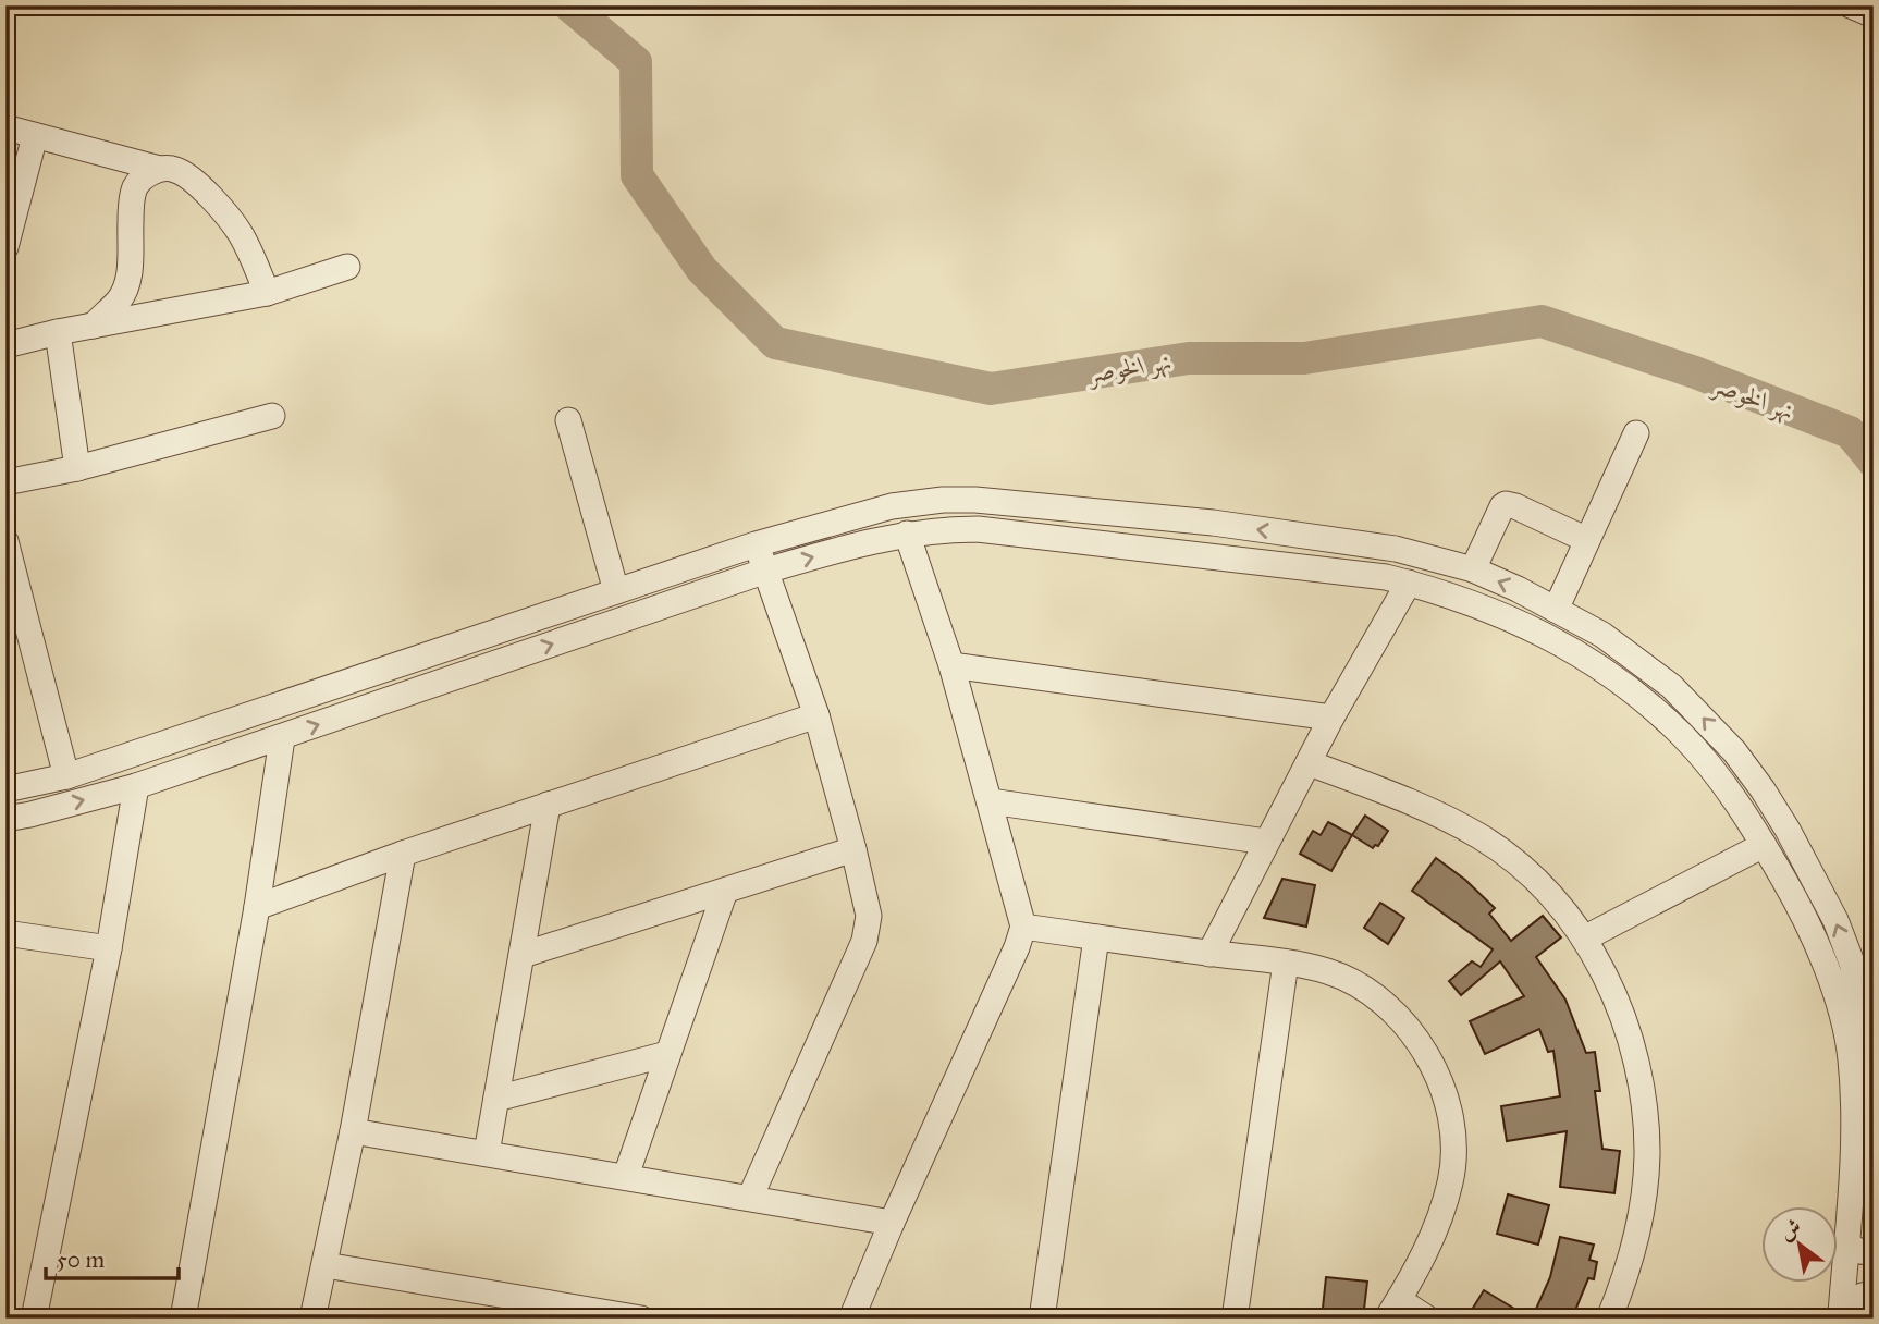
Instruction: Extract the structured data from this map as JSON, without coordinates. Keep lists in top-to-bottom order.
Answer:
{
  "water": ["نهر الخوصر"],
  "scale_bar": "50 m",
  "north": "top left"
}
